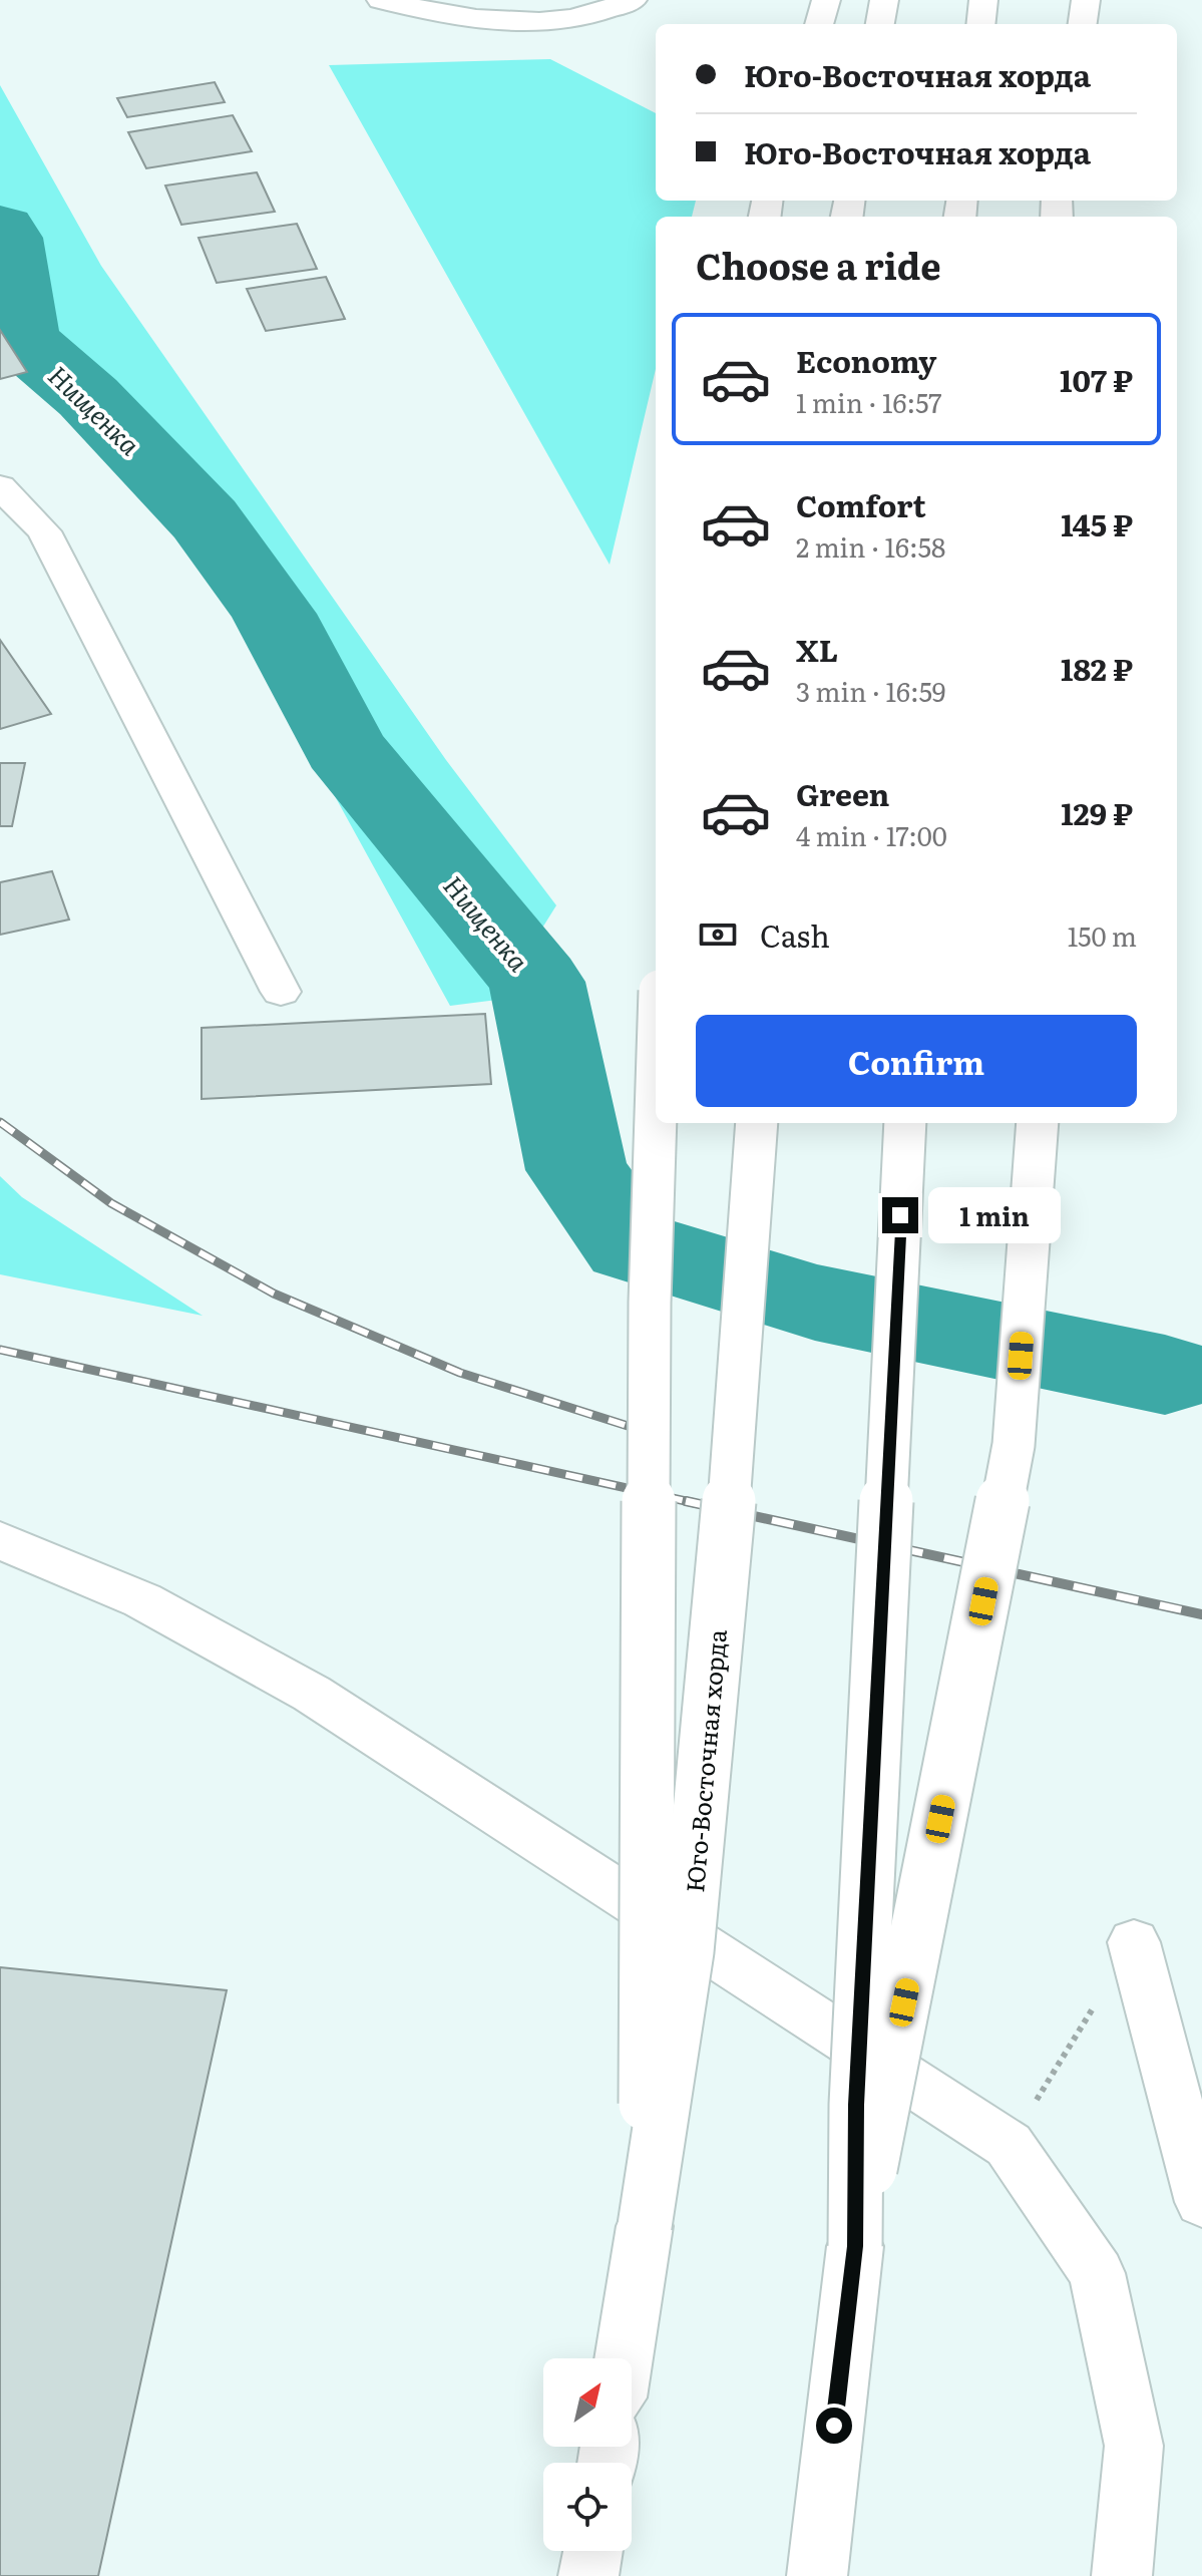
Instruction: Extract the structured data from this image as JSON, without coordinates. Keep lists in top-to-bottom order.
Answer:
{
  "streets": {
    "main road": ["Юго-Восточная хорда"]
  },
  "water": ["Нищенка"],
  "north": "top right",
  "page": {
    "banner": ["Юго-Восточная хорда", "Юго-Восточная хорда"],
    "heading": "Choose a ride",
    "list": [
      {
        "name": "Economy",
        "note": "1 min · 16:57",
        "value": "107 ₽"
      },
      {
        "name": "Comfort",
        "note": "2 min · 16:58",
        "value": "145 ₽"
      },
      {
        "name": "XL",
        "note": "3 min · 16:59",
        "value": "182 ₽"
      },
      {
        "name": "Green",
        "note": "4 min · 17:00",
        "value": "129 ₽"
      }
    ],
    "pay": ["Cash", "150 m"],
    "buttons": "Confirm",
    "bubble": "1 min"
  }
}
